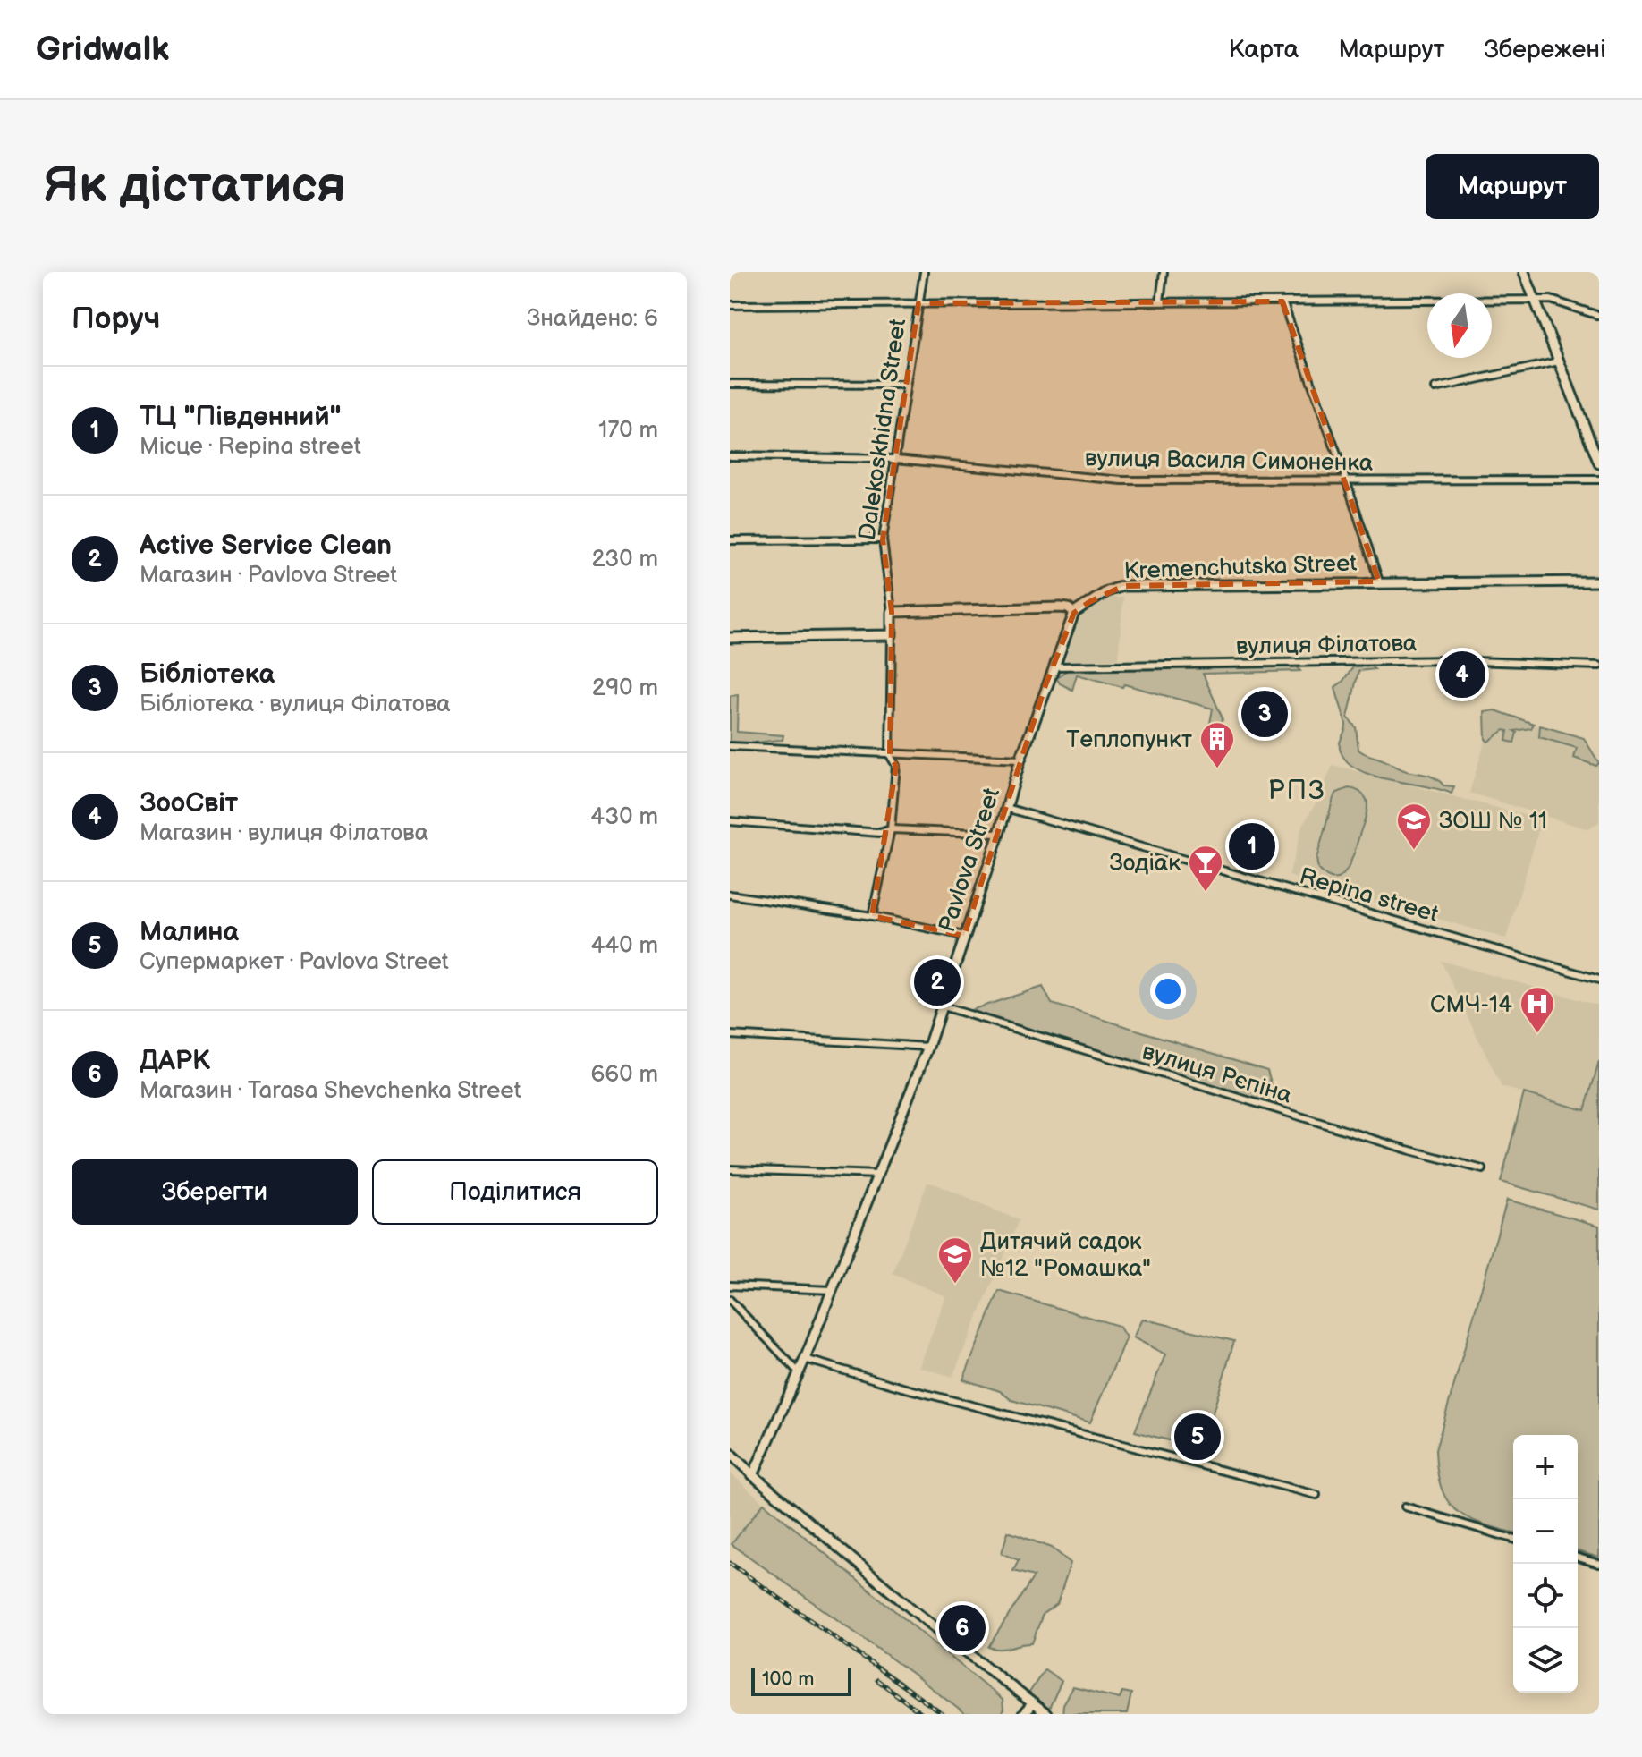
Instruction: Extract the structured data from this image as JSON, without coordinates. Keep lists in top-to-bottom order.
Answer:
{
  "streets": {
    "street": [
      "Dalekoskhidna Street",
      "вулиця Василя Симоненка",
      "Kremenchutska Street",
      "вулиця Філатова",
      "Pavlova Street",
      "Repina street",
      "вулиця Рєпіна"
    ]
  },
  "crossings": [
    ["Dalekoskhidna Street", "вулиця Василя Симоненка"],
    ["Kremenchutska Street", "Pavlova Street"],
    ["вулиця Філатова", "Pavlova Street"],
    ["Pavlova Street", "Repina street"],
    ["Pavlova Street", "вулиця Рєпіна"]
  ],
  "districts": ["РПЗ"],
  "places": {
    "building": ["Теплопункт"],
    "school or university": ["ЗОШ № 11", "Дитячий садок №12 \"Ромашка\""],
    "bar": ["Зодіак"],
    "hospital": ["СМЧ-14"]
  },
  "scale_bar": "100 m",
  "north": "bottom",
  "page": {
    "header": "Gridwalk",
    "nav": ["Карта", "Маршрут", "Збережені"],
    "buttons": [
      "Маршрут",
      ["Зберегти", "Поділитися"]
    ],
    "title": "Як дістатися",
    "heading": ["Поруч", "Знайдено: 6"],
    "list": [
      {
        "mark": "1",
        "name": "ТЦ \"Південний\"",
        "note": "Місце · Repina street",
        "value": "170 m"
      },
      {
        "mark": "2",
        "name": "Active Service Clean",
        "note": "Магазин · Pavlova Street",
        "value": "230 m"
      },
      {
        "mark": "3",
        "name": "Бібліотека",
        "note": "Бібліотека · вулиця Філатова",
        "value": "290 m"
      },
      {
        "mark": "4",
        "name": "ЗооСвiт",
        "note": "Магазин · вулиця Філатова",
        "value": "430 m"
      },
      {
        "mark": "5",
        "name": "Малина",
        "note": "Супермаркет · Pavlova Street",
        "value": "440 m"
      },
      {
        "mark": "6",
        "name": "ДАРК",
        "note": "Магазин · Tarasa Shevchenka Street",
        "value": "660 m"
      }
    ],
    "pins": [
      "4",
      "3",
      "1",
      "2",
      "5",
      "6"
    ],
    "map_buttons": ["+", "−"],
    "scale": "100 m"
  }
}
